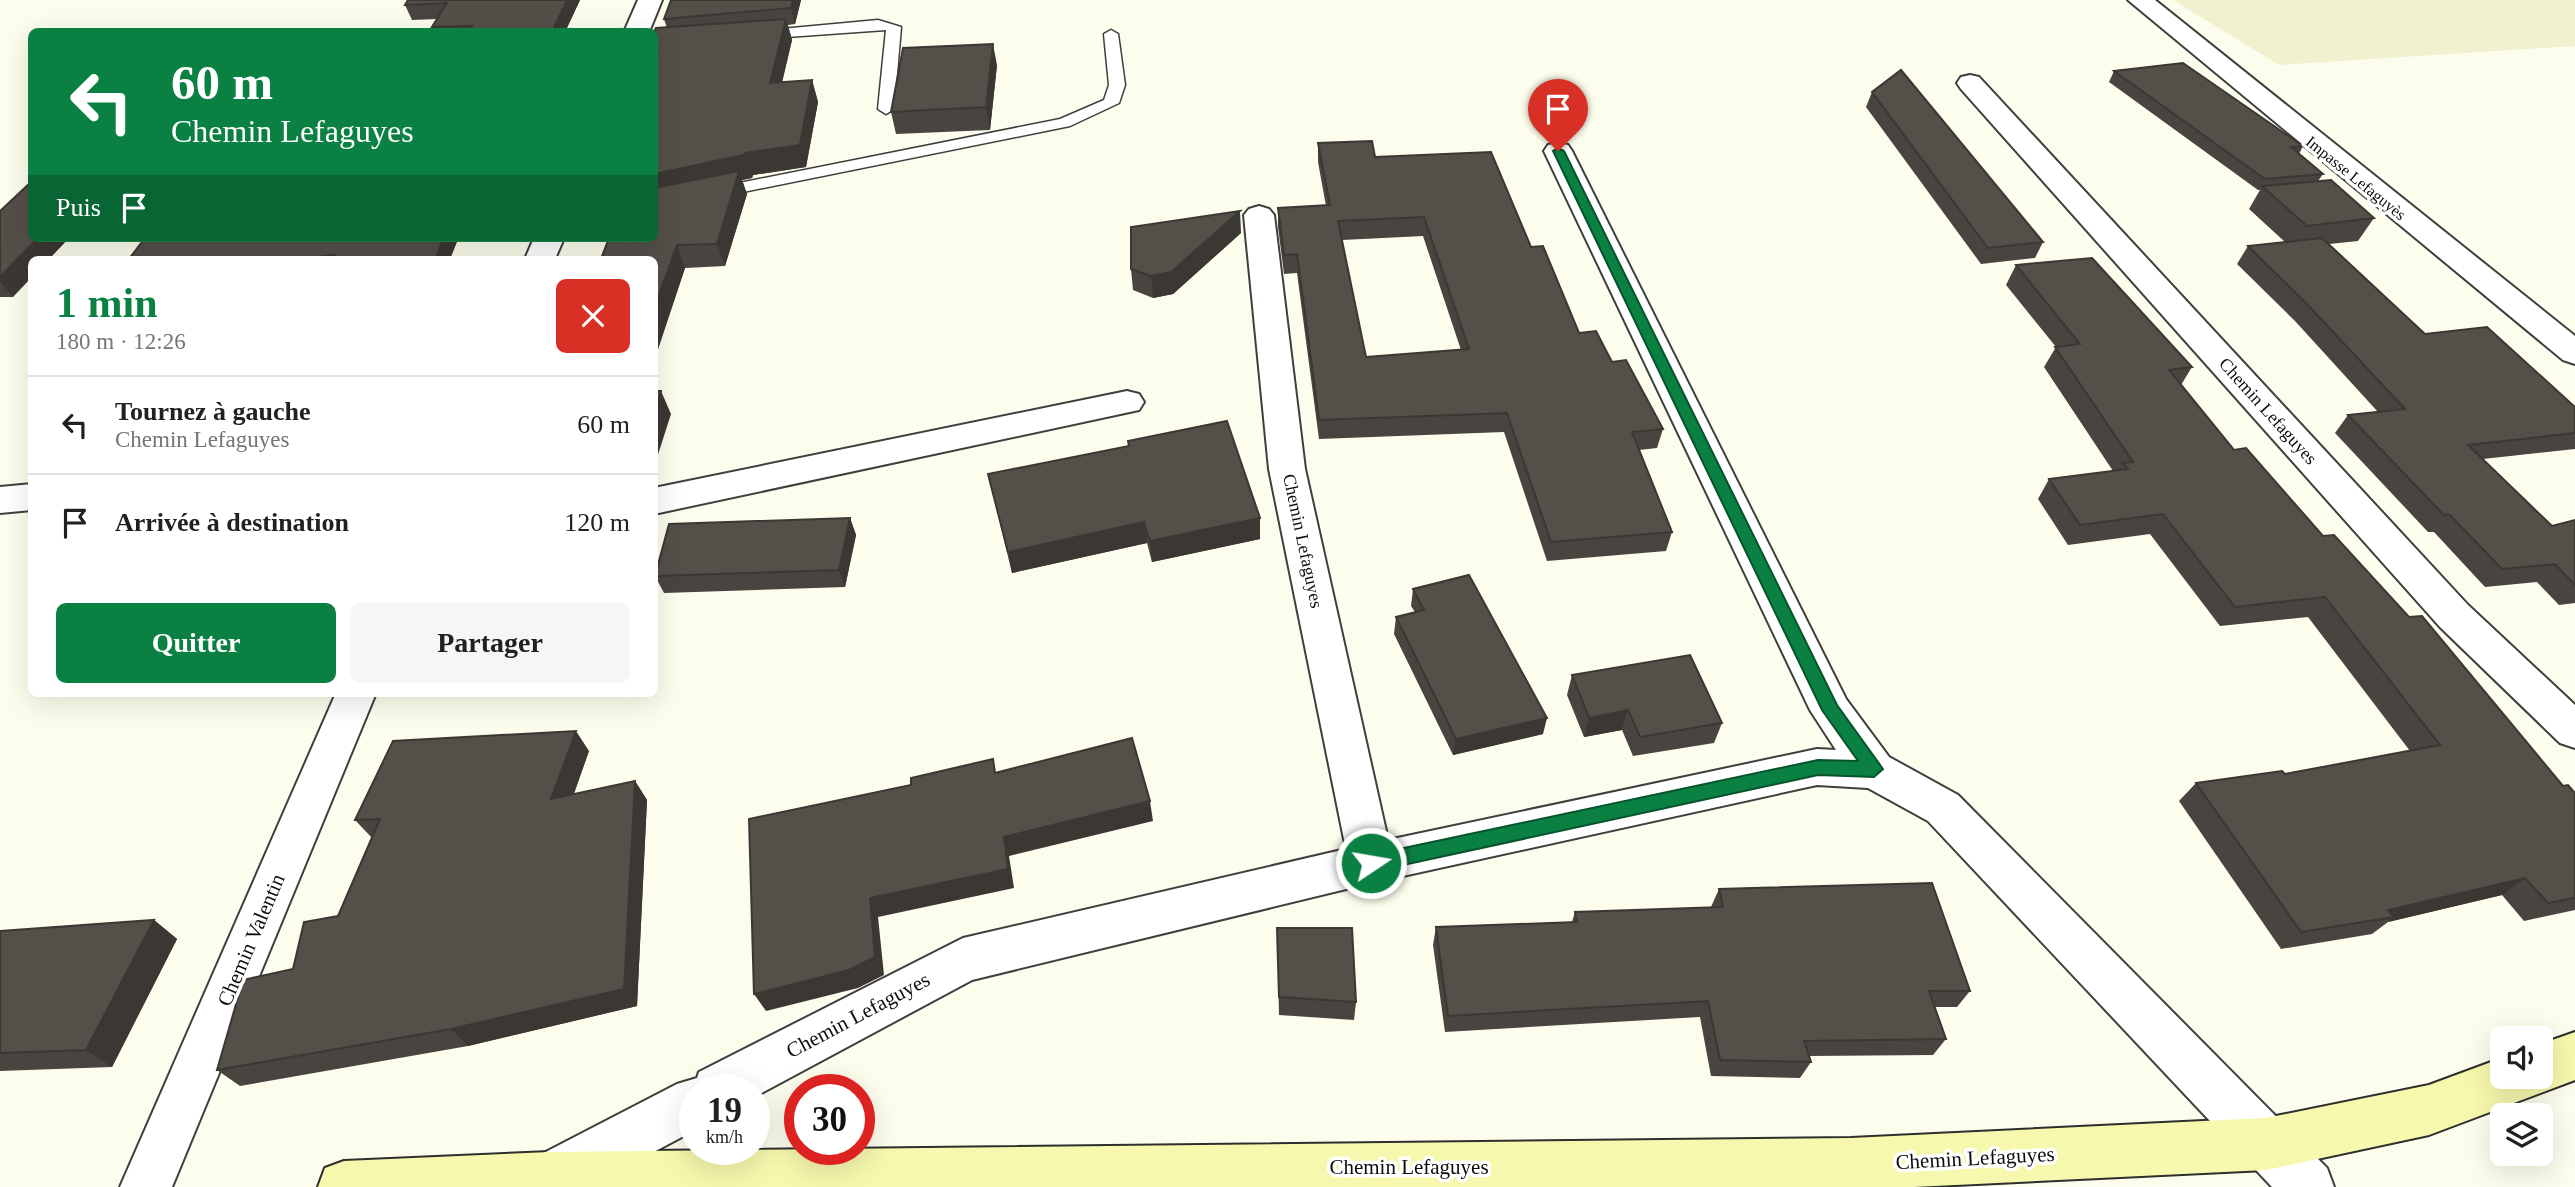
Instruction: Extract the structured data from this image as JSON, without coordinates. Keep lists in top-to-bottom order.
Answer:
{
  "streets": {
    "main road": ["Chemin Lefaguyes"],
    "street": ["Impasse Lefaguyès", "Chemin Valentin"]
  },
  "page": {
    "turn": ["60 m", "Chemin Lefaguyes"],
    "then": "Puis",
    "heading": ["1 min", "180 m · 12:26"],
    "list": [
      {
        "name": "Tournez à gauche",
        "note": "Chemin Lefaguyes",
        "value": "60 m"
      },
      {
        "name": "Arrivée à destination",
        "value": "120 m"
      }
    ],
    "buttons": ["Quitter", "Partager"],
    "speed": "19 km/h",
    "limit": "30"
  }
}
